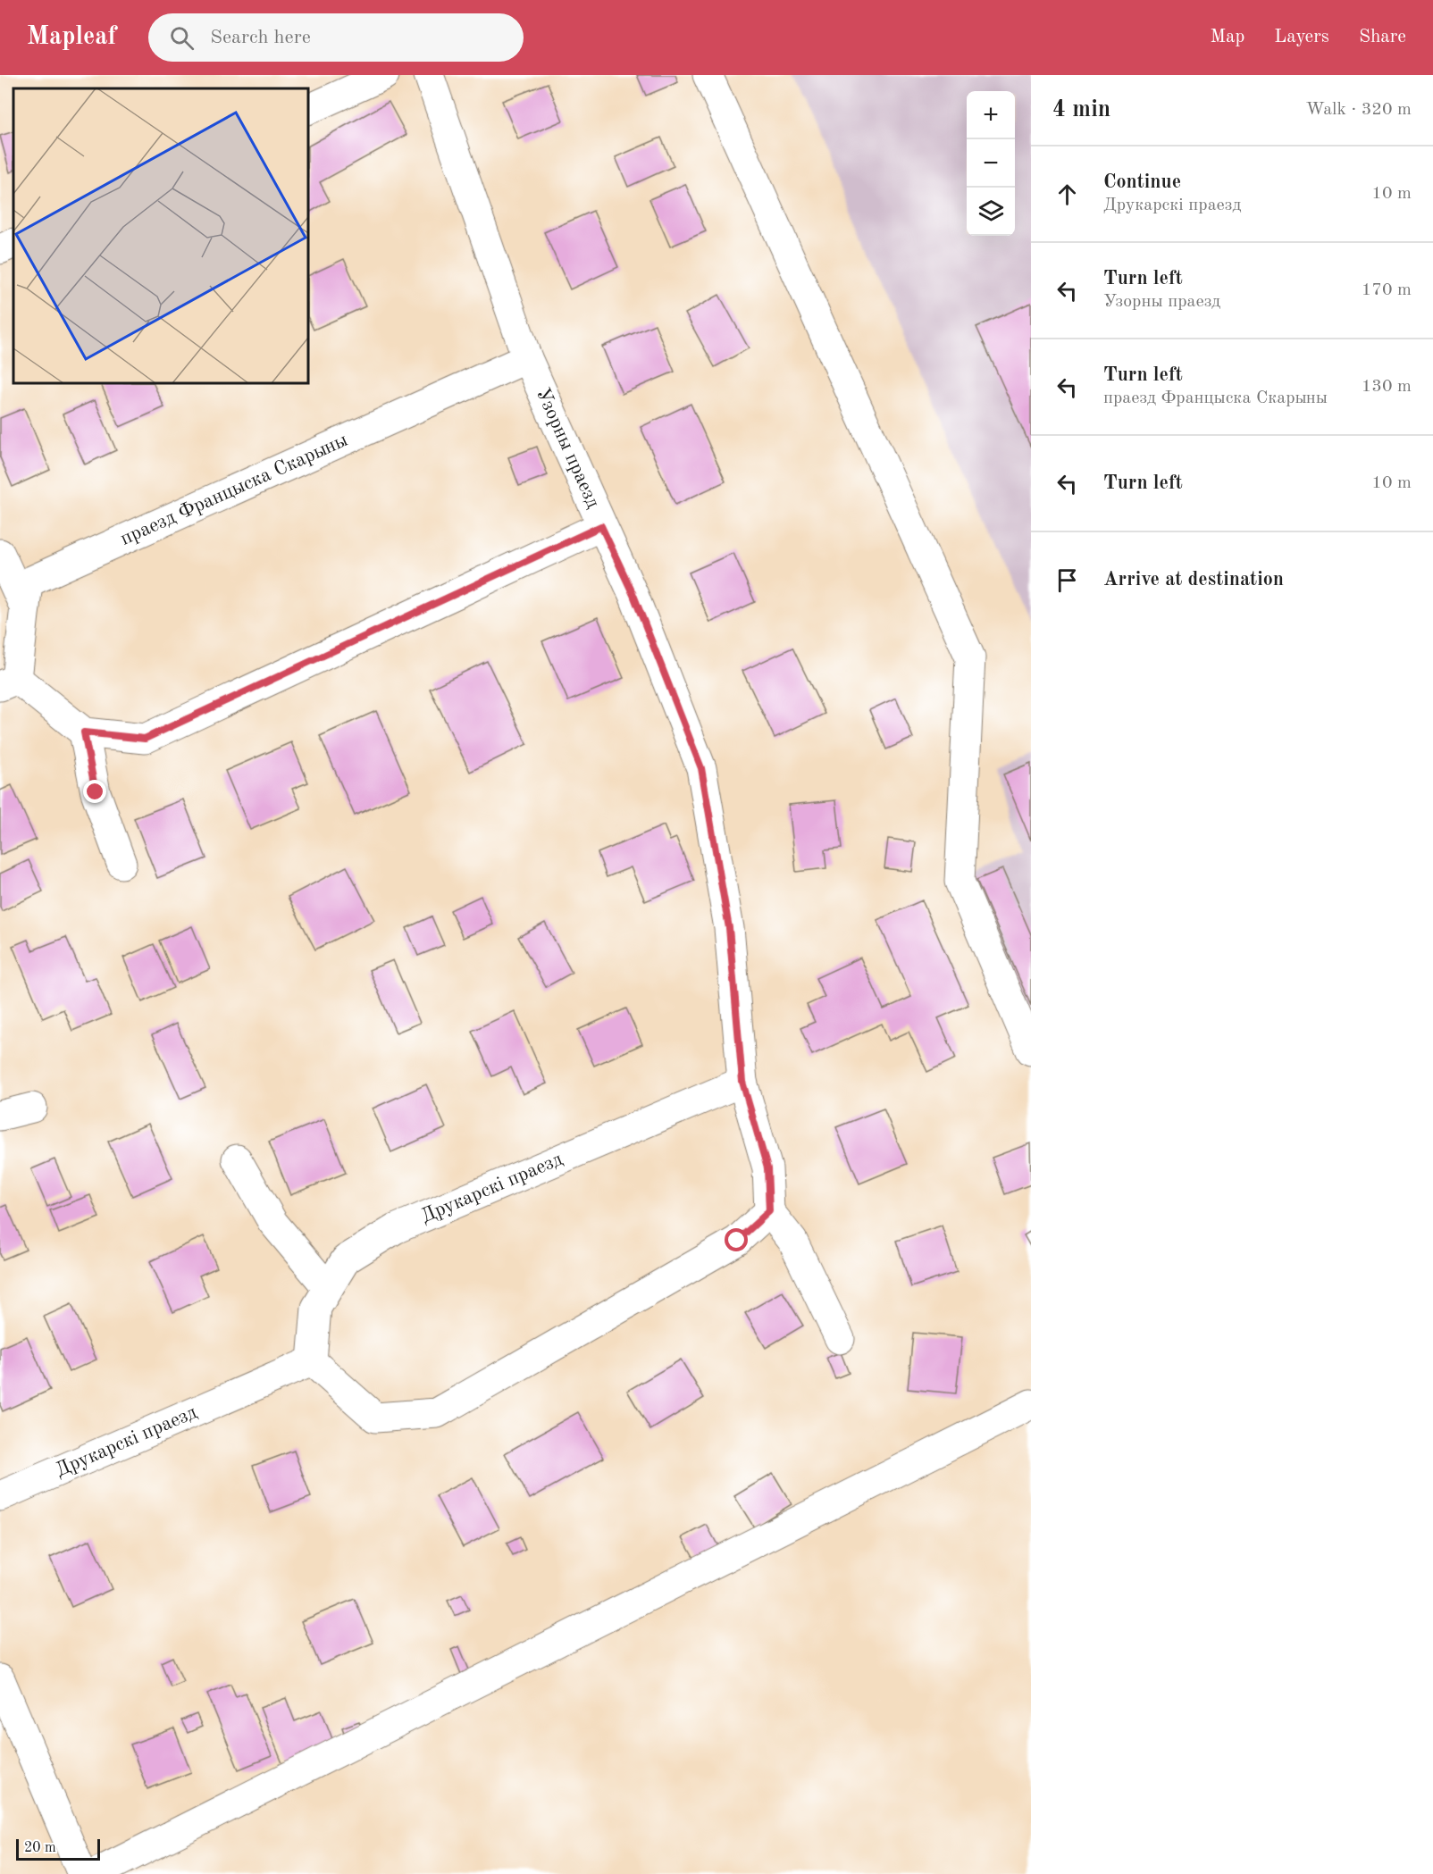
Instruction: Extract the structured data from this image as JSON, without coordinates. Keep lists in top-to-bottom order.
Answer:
{
  "streets": {
    "street": ["Узорны праезд", "праезд Францыска Скарыны", "Друкарскі праезд"]
  },
  "crossings": [
    ["Узорны праезд", "праезд Францыска Скарыны"],
    ["Узорны праезд", "Друкарскі праезд"]
  ],
  "scale_bar": "20 m",
  "page": {
    "header": "Mapleaf",
    "search": "Search here",
    "nav": ["Map", "Layers", "Share"],
    "heading": ["4 min", "Walk · 320 m"],
    "map_buttons": ["+", "−"],
    "list": [
      ["Continue", "Друкарскі праезд", "10 m"],
      ["Turn left", "Узорны праезд", "170 m"],
      ["Turn left", "праезд Францыска Скарыны", "130 m"],
      ["Turn left", "10 m"],
      "Arrive at destination"
    ],
    "scale": "20 m"
  }
}
